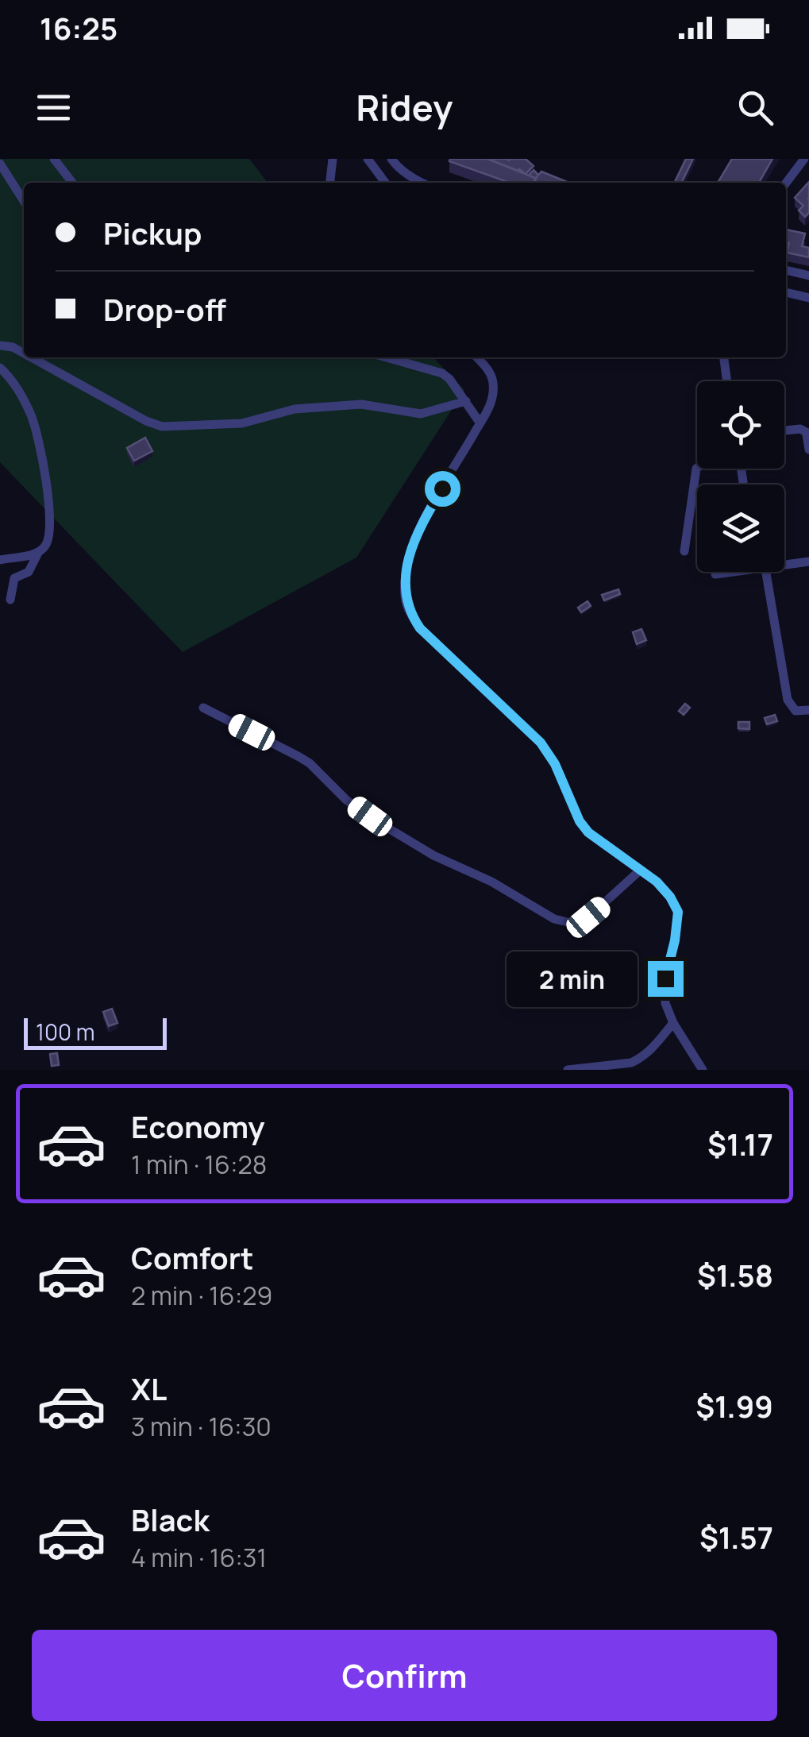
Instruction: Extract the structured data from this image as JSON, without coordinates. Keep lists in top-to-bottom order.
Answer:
{
  "scale_bar": "100 m",
  "page": {
    "status": "16:25",
    "header": "Ridey",
    "banner": ["Pickup", "Drop-off"],
    "bubble": "2 min",
    "scale": "100 m",
    "list": [
      {
        "name": "Economy",
        "note": "1 min · 16:28",
        "value": "$1.17"
      },
      {
        "name": "Comfort",
        "note": "2 min · 16:29",
        "value": "$1.58"
      },
      {
        "name": "XL",
        "note": "3 min · 16:30",
        "value": "$1.99"
      },
      {
        "name": "Black",
        "note": "4 min · 16:31",
        "value": "$1.57"
      }
    ],
    "buttons": "Confirm"
  }
}
